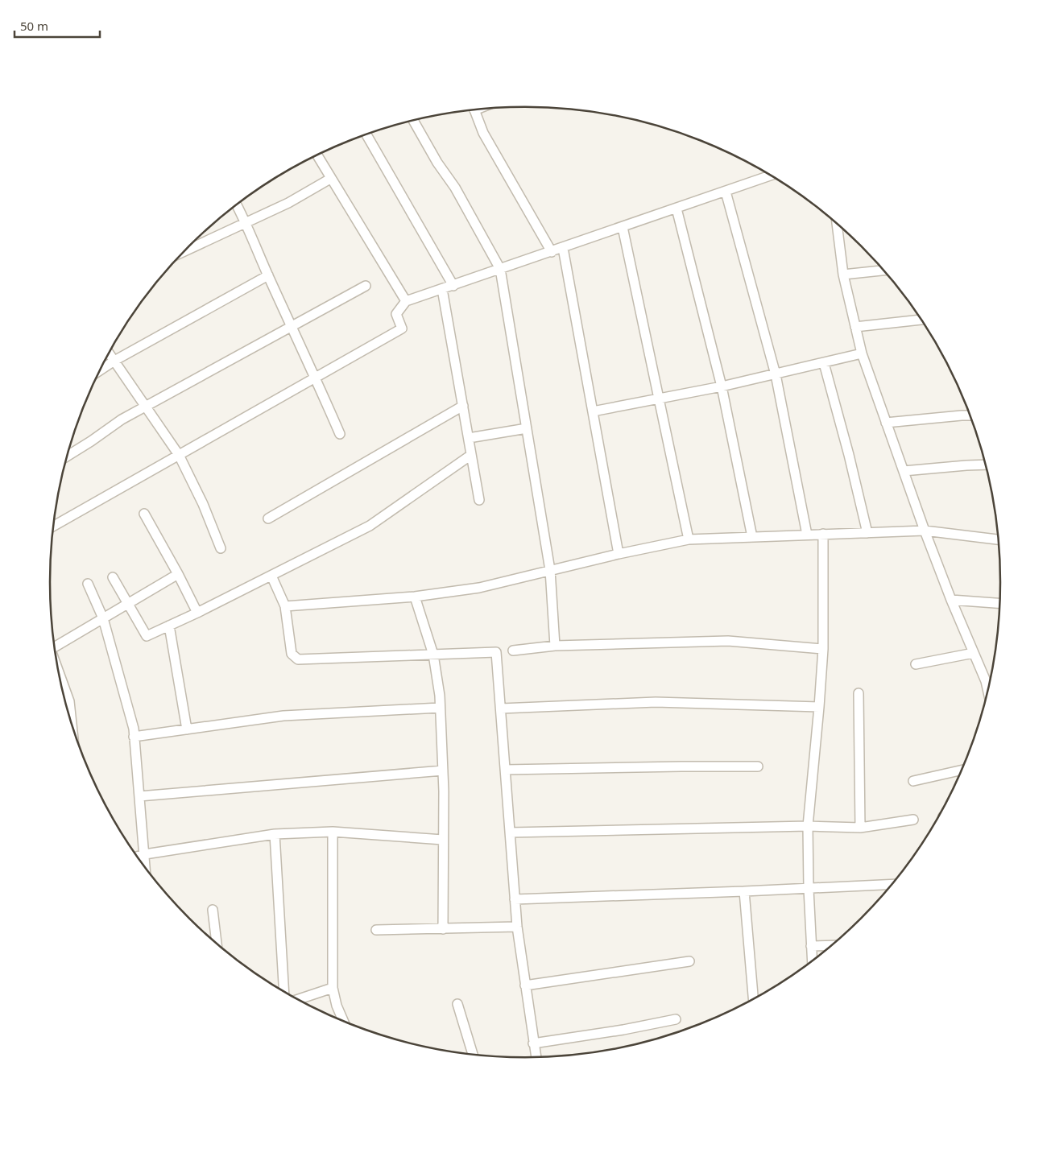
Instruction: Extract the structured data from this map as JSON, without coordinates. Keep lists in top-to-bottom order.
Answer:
{
  "scale_bar": "50 m"
}
